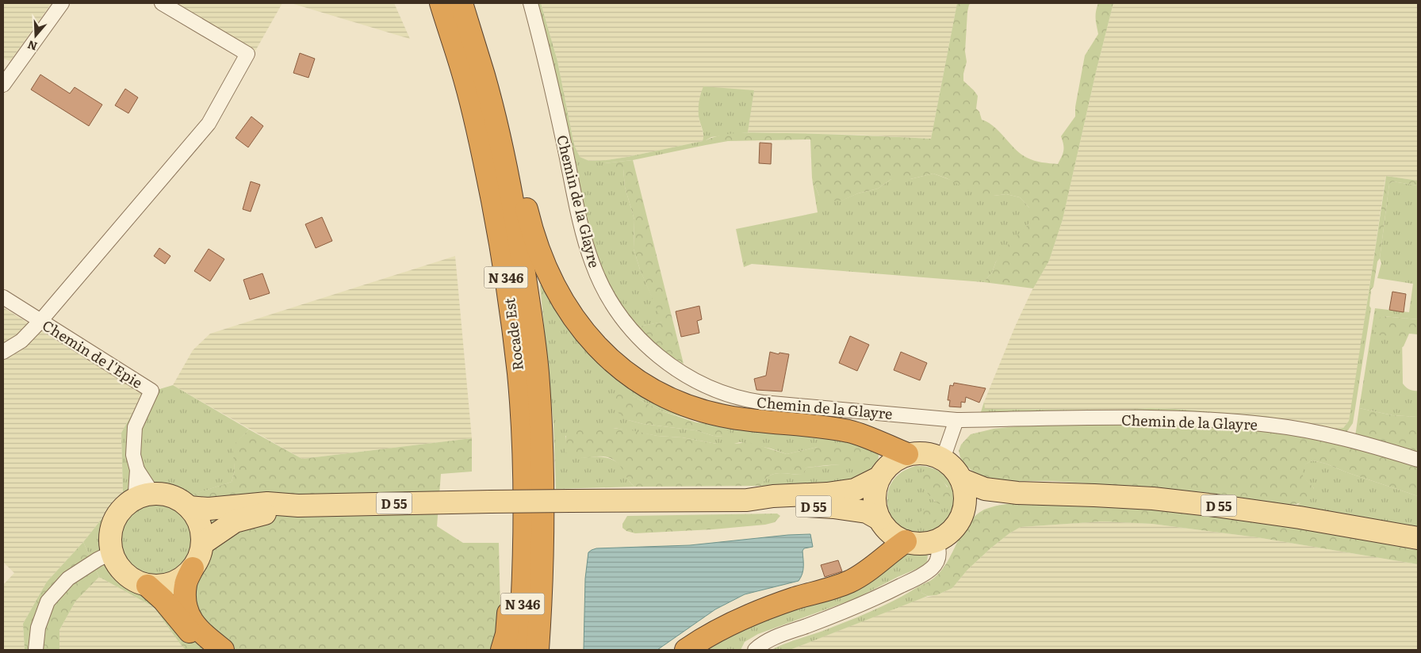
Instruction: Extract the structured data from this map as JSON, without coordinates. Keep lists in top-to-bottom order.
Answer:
{
  "streets": {
    "highway": ["N 346", "Rocade Est"],
    "main road": ["D 55"],
    "street": ["Chemin de la Glayre", "Chemin de l'Epie"]
  },
  "crossings": [
    ["Chemin de l'Epie", "D 55"]
  ],
  "north": "bottom"
}
